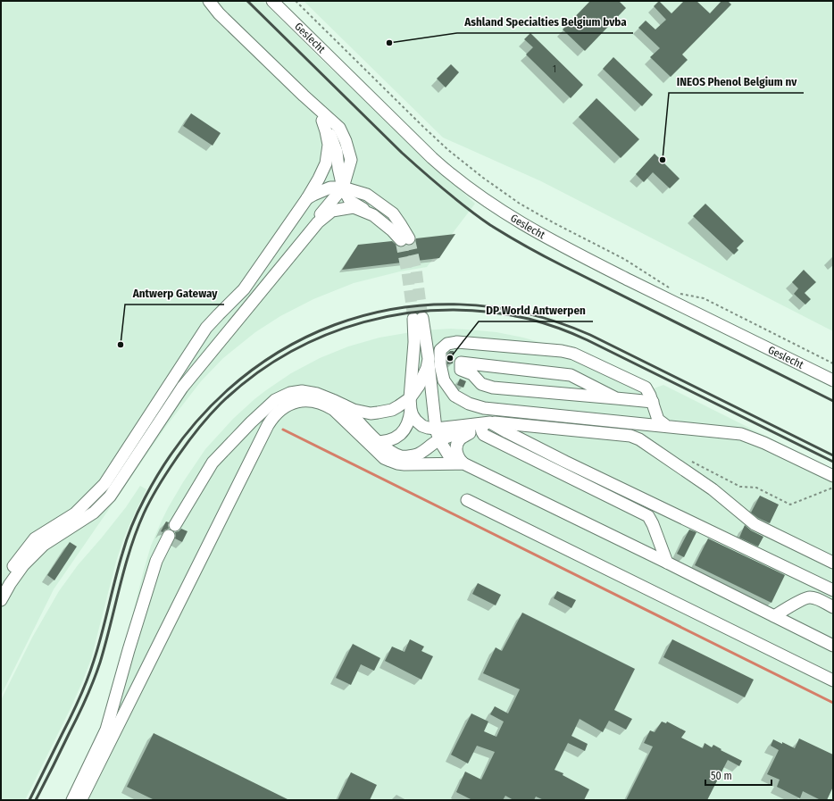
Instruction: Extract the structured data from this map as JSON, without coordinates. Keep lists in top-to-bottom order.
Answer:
{
  "streets": {
    "street": ["Geslecht"]
  },
  "places": [
    "Ashland Specialties Belgium bvba",
    "INEOS Phenol Belgium nv",
    "Antwerp Gateway",
    "DP World Antwerpen"
  ],
  "house_numbers": ["1"],
  "scale_bar": "50 m"
}
